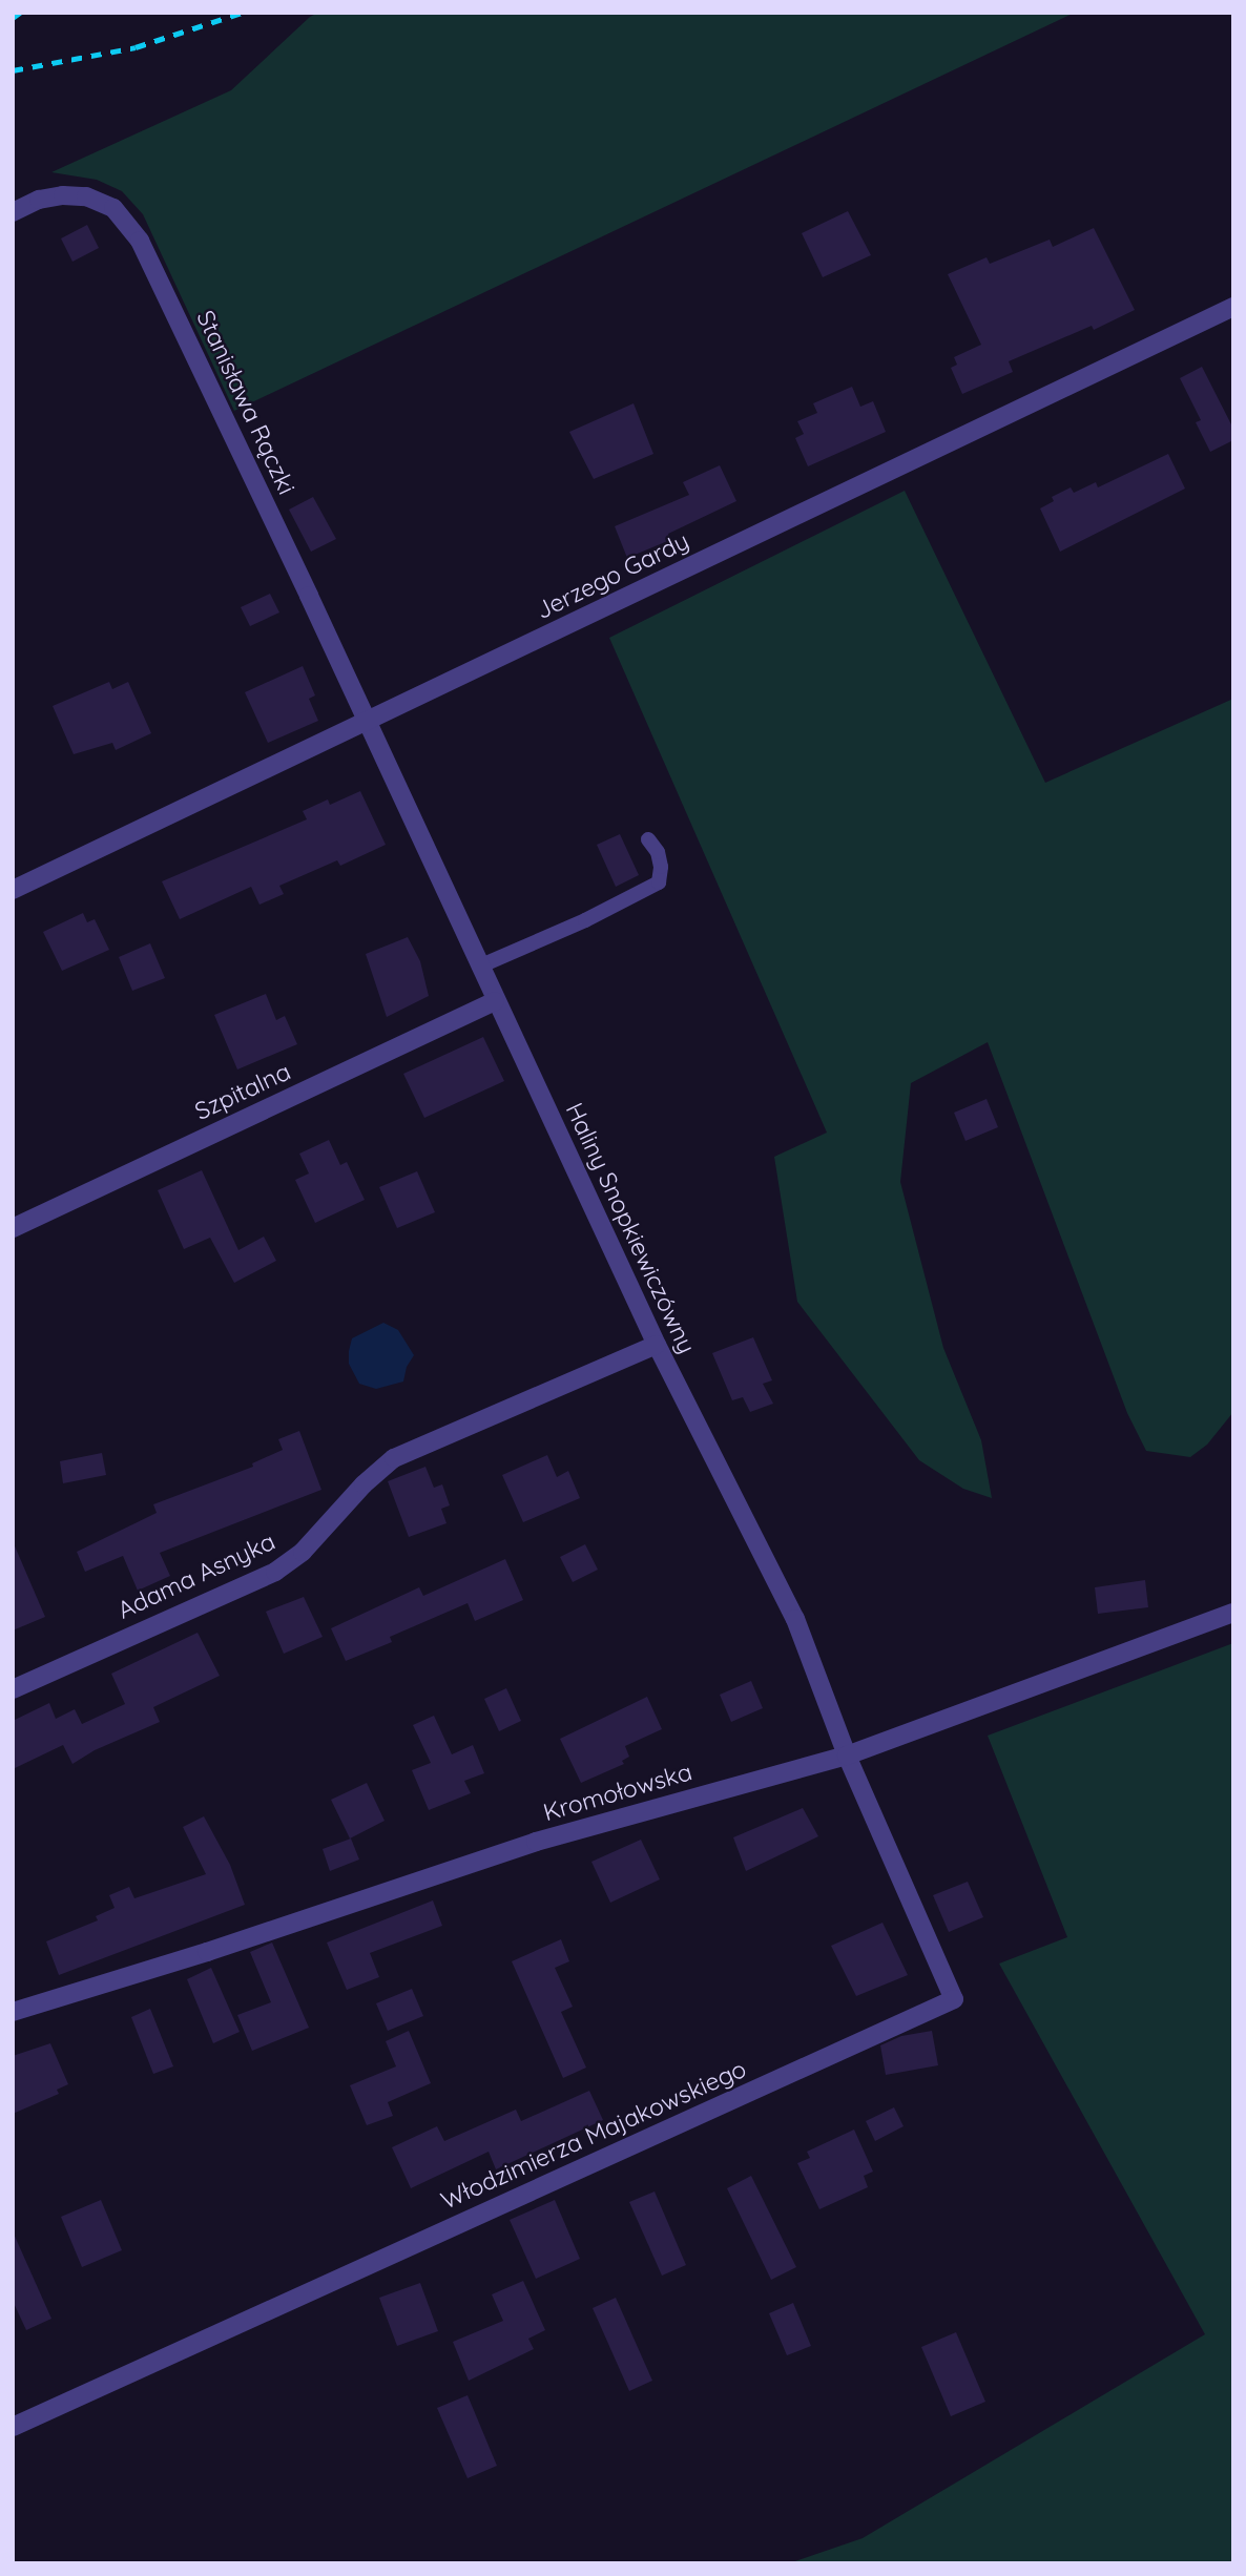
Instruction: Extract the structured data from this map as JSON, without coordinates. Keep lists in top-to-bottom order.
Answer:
{
  "streets": {
    "street": [
      "Stanisława Rączki",
      "Jerzego Gardy",
      "Szpitalna",
      "Haliny Snopkiewiczówny",
      "Adama Asnyka",
      "Kromołowska",
      "Włodzimierza Majakowskiego"
    ]
  },
  "crossings": [
    ["Stanisława Rączki", "Jerzego Gardy"],
    ["Stanisława Rączki", "Haliny Snopkiewiczówny"],
    ["Jerzego Gardy", "Haliny Snopkiewiczówny"],
    ["Szpitalna", "Haliny Snopkiewiczówny"],
    ["Haliny Snopkiewiczówny", "Adama Asnyka"],
    ["Haliny Snopkiewiczówny", "Kromołowska"],
    ["Haliny Snopkiewiczówny", "Włodzimierza Majakowskiego"],
    ["Kromołowska", "Włodzimierza Majakowskiego"]
  ]
}
